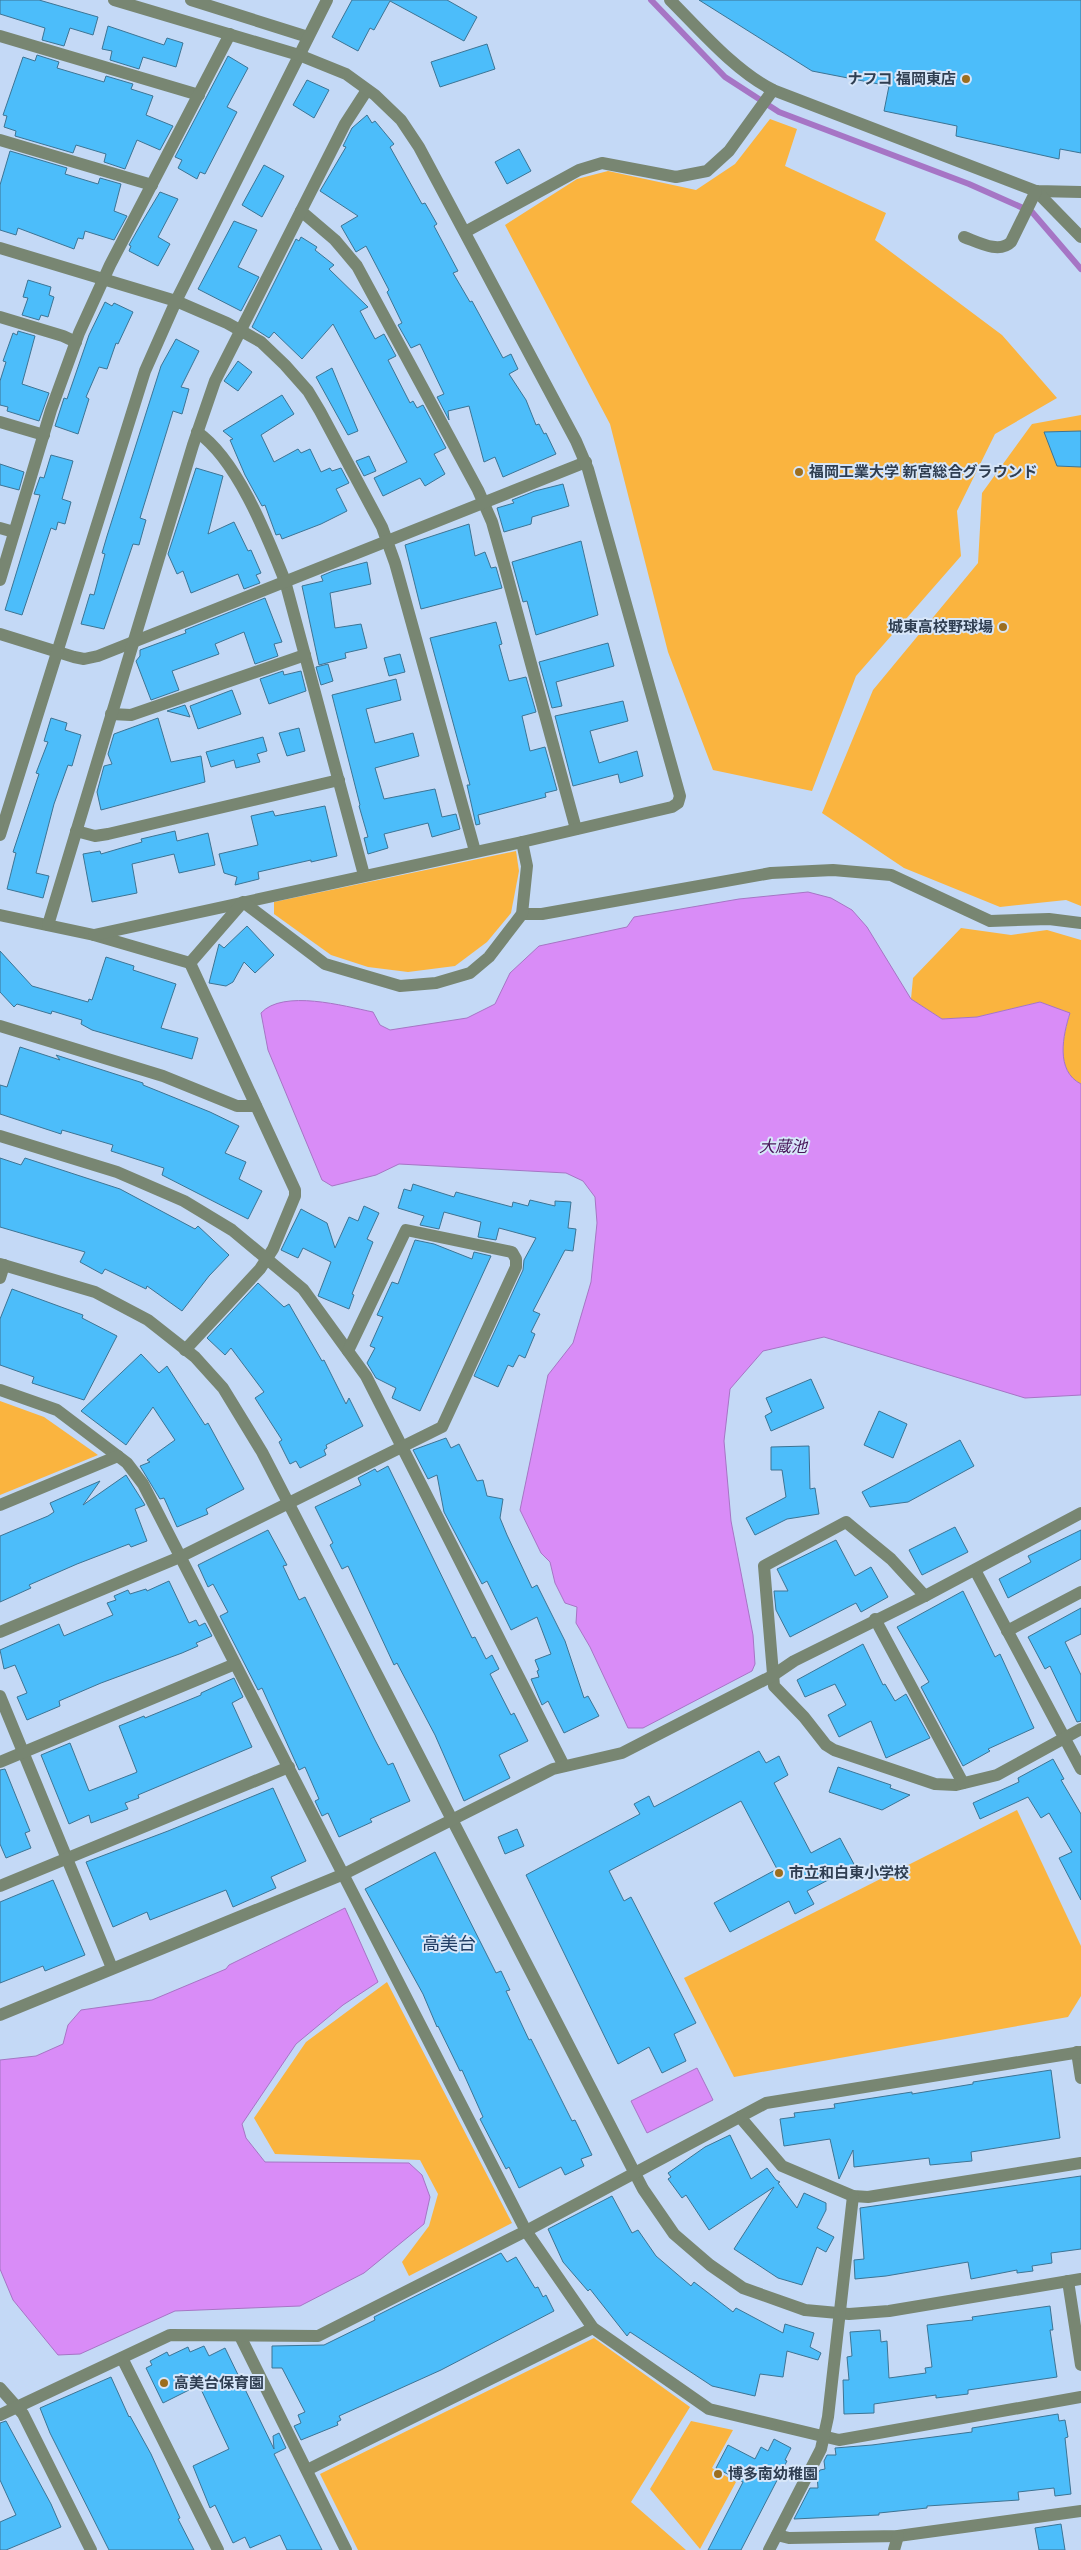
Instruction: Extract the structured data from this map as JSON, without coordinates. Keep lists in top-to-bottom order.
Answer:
{
  "districts": ["高美台"],
  "water": ["大蔵池"],
  "places": [
    "ナフコ 福岡東店",
    "福岡工業大学 新宮総合グラウンド",
    "城東高校野球場",
    "市立和白東小学校",
    "高美台保育園",
    "博多南幼稚園"
  ]
}
